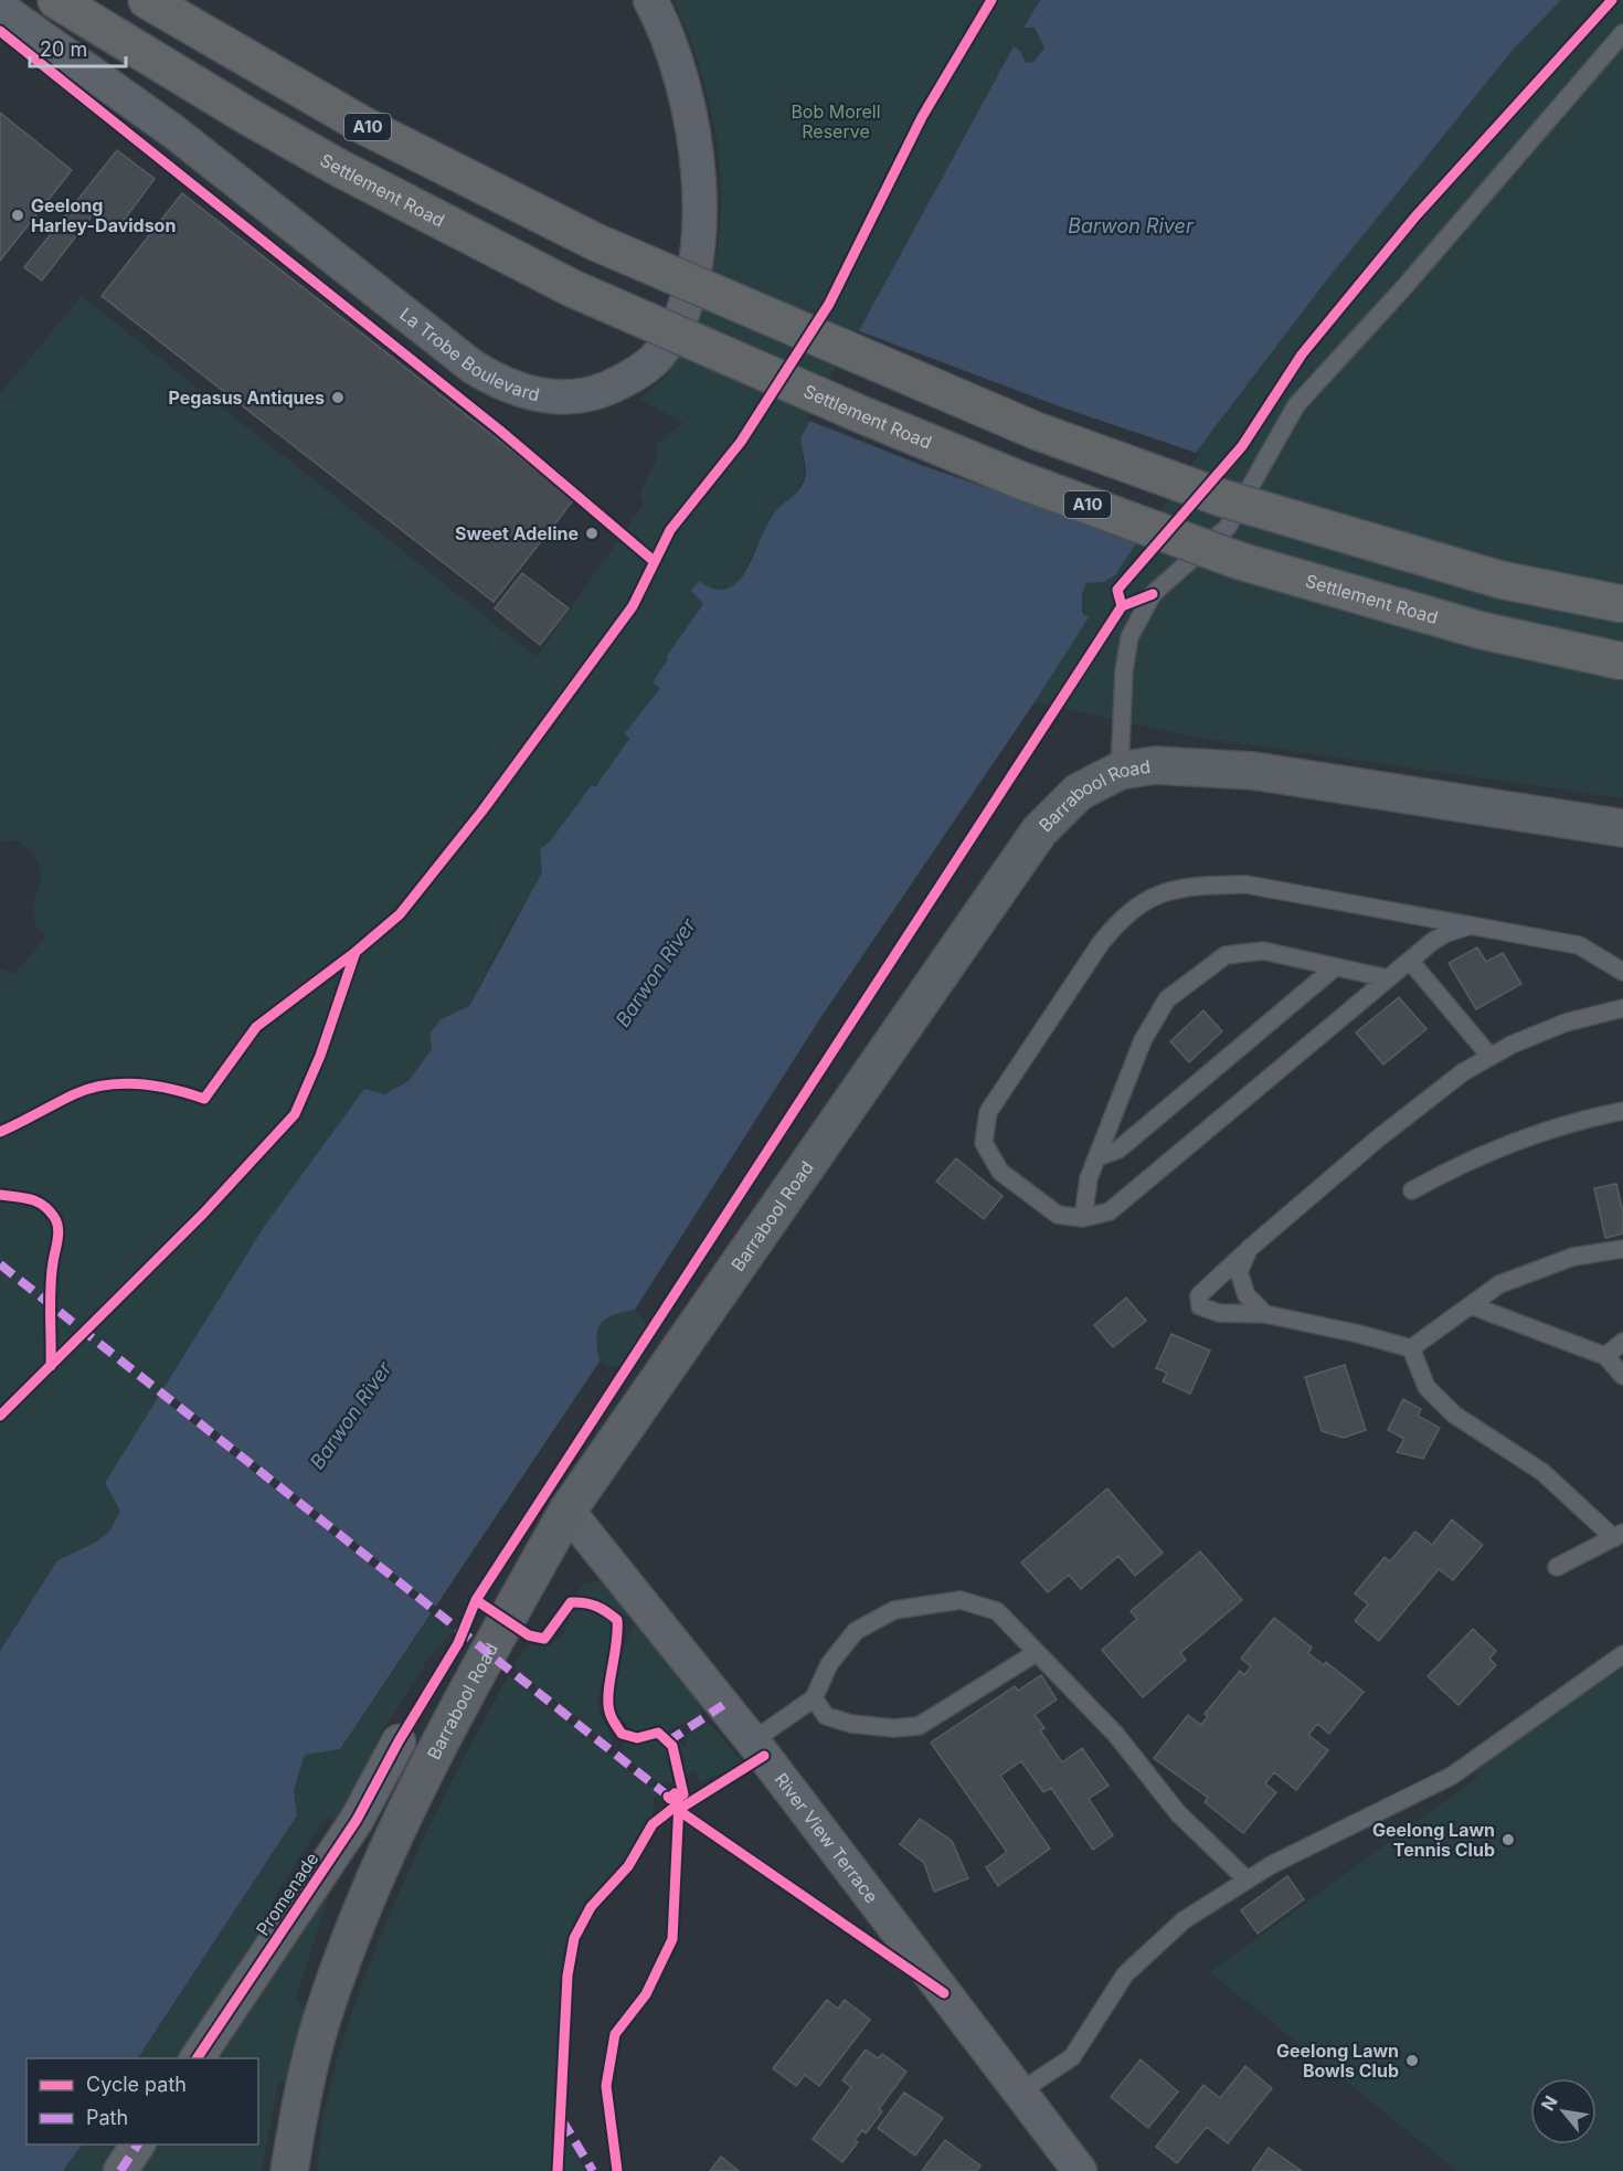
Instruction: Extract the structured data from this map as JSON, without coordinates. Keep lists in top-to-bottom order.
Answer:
{
  "streets": {
    "highway": ["A10", "Settlement Road"],
    "street": [
      "La Trobe Boulevard",
      "Barrabool Road",
      "River View Terrace",
      "Promenade"
    ]
  },
  "crossings": [
    ["Barrabool Road", "River View Terrace"]
  ],
  "water": ["Barwon River"],
  "parks": ["Bob Morell Reserve"],
  "places": [
    "Geelong Harley-Davidson",
    "Pegasus Antiques",
    "Sweet Adeline",
    "Geelong Lawn Tennis Club",
    "Geelong Lawn Bowls Club"
  ],
  "legend": ["Cycle path", "Path"],
  "scale_bar": "20 m",
  "north": "top left"
}
